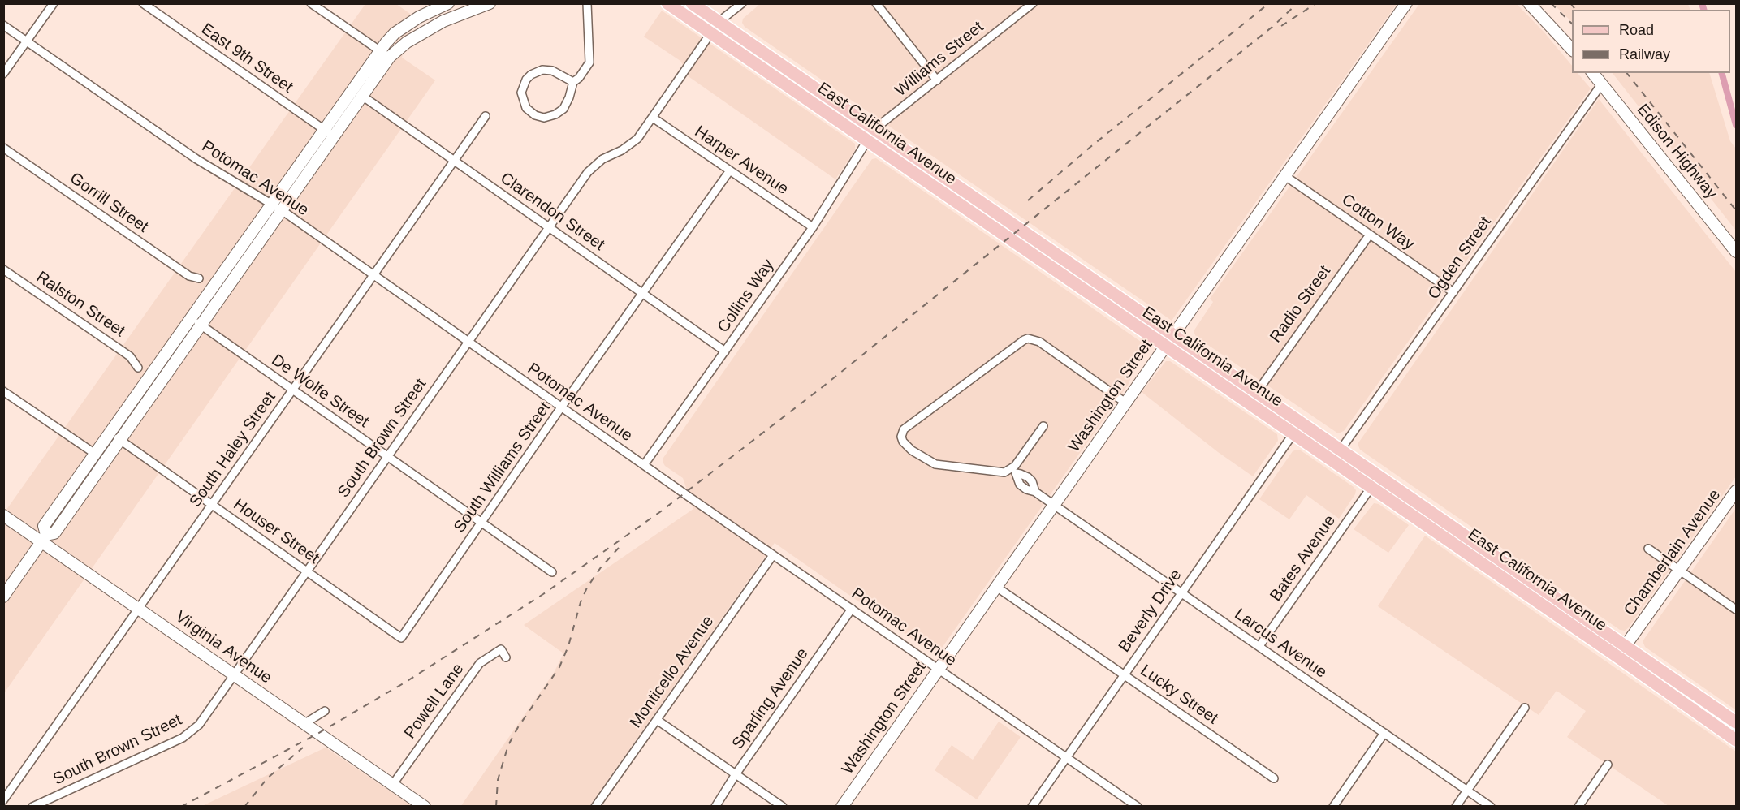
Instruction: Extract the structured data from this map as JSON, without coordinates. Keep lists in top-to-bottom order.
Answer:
{
  "streets": {
    "main road": ["East California Avenue"],
    "street": [
      "East 9th Street",
      "Williams Street",
      "Edison Highway",
      "Harper Avenue",
      "Potomac Avenue",
      "Gorrill Street",
      "Clarendon Street",
      "Cotton Way",
      "Ogden Street",
      "Collins Way",
      "Ralston Street",
      "Radio Street",
      "De Wolfe Street",
      "Washington Street",
      "South Brown Street",
      "South Haley Street",
      "South Williams Street",
      "Houser Street",
      "Chamberlain Avenue",
      "Bates Avenue",
      "Beverly Drive",
      "Larcus Avenue",
      "Virginia Avenue",
      "Monticello Avenue",
      "Lucky Street",
      "Sparling Avenue",
      "Powell Lane"
    ]
  },
  "crossings": [
    ["Williams Street", "East California Avenue"],
    ["Williams Street", "Collins Way"],
    ["East California Avenue", "Ogden Street"],
    ["East California Avenue", "Collins Way"],
    ["East California Avenue", "Radio Street"],
    ["East California Avenue", "Washington Street"],
    ["East California Avenue", "South Brown Street"],
    ["East California Avenue", "Chamberlain Avenue"],
    ["East California Avenue", "Bates Avenue"],
    ["East California Avenue", "Beverly Drive"],
    ["Edison Highway", "Ogden Street"],
    ["Harper Avenue", "Collins Way"],
    ["Harper Avenue", "South Brown Street"],
    ["Harper Avenue", "South Williams Street"],
    ["Potomac Avenue", "Collins Way"],
    ["Potomac Avenue", "Washington Street"],
    ["Potomac Avenue", "South Brown Street"],
    ["Potomac Avenue", "South Haley Street"],
    ["Potomac Avenue", "South Williams Street"],
    ["Potomac Avenue", "Beverly Drive"],
    ["Potomac Avenue", "Monticello Avenue"],
    ["Potomac Avenue", "Sparling Avenue"],
    ["Clarendon Street", "Collins Way"],
    ["Clarendon Street", "South Brown Street"],
    ["Clarendon Street", "South Haley Street"],
    ["Clarendon Street", "South Williams Street"],
    ["Cotton Way", "Ogden Street"],
    ["Cotton Way", "Radio Street"],
    ["Cotton Way", "Washington Street"],
    ["De Wolfe Street", "South Brown Street"],
    ["De Wolfe Street", "South Haley Street"],
    ["De Wolfe Street", "South Williams Street"],
    ["Washington Street", "Larcus Avenue"],
    ["Washington Street", "Lucky Street"],
    ["South Brown Street", "Houser Street"],
    ["South Brown Street", "Virginia Avenue"],
    ["South Haley Street", "Houser Street"],
    ["South Haley Street", "Virginia Avenue"],
    ["South Williams Street", "Houser Street"],
    ["Bates Avenue", "Larcus Avenue"],
    ["Beverly Drive", "Larcus Avenue"],
    ["Beverly Drive", "Lucky Street"],
    ["Virginia Avenue", "Powell Lane"]
  ],
  "legend": ["Road", "Railway"]
}
